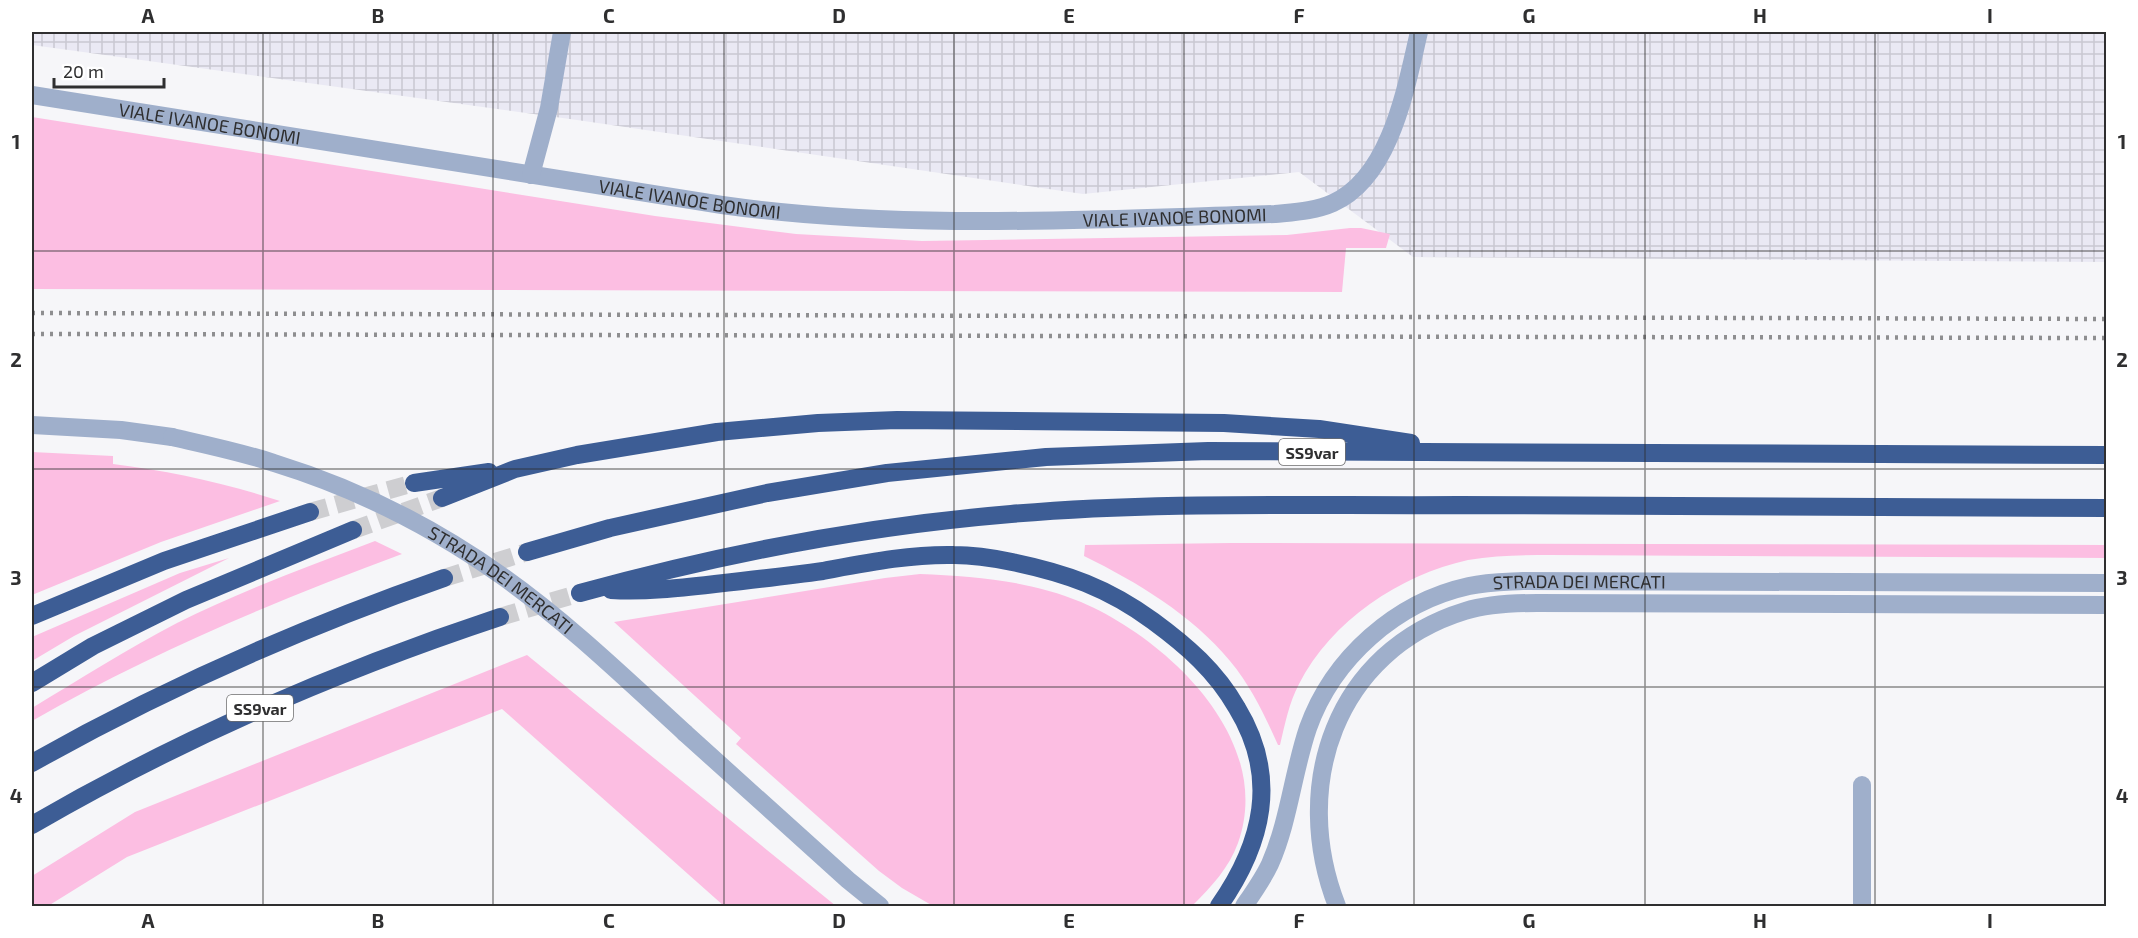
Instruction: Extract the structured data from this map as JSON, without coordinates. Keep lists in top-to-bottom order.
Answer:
{
  "streets": {
    "highway": ["SS9var"],
    "street": ["VIALE IVANOE BONOMI", "STRADA DEI MERCATI"]
  },
  "scale_bar": "20 m",
  "grid": {
    "columns": [
      "A",
      "B",
      "C",
      "D",
      "E",
      "F",
      "G",
      "H",
      "I"
    ],
    "rows": [
      "1",
      "2",
      "3",
      "4"
    ]
  }
}
